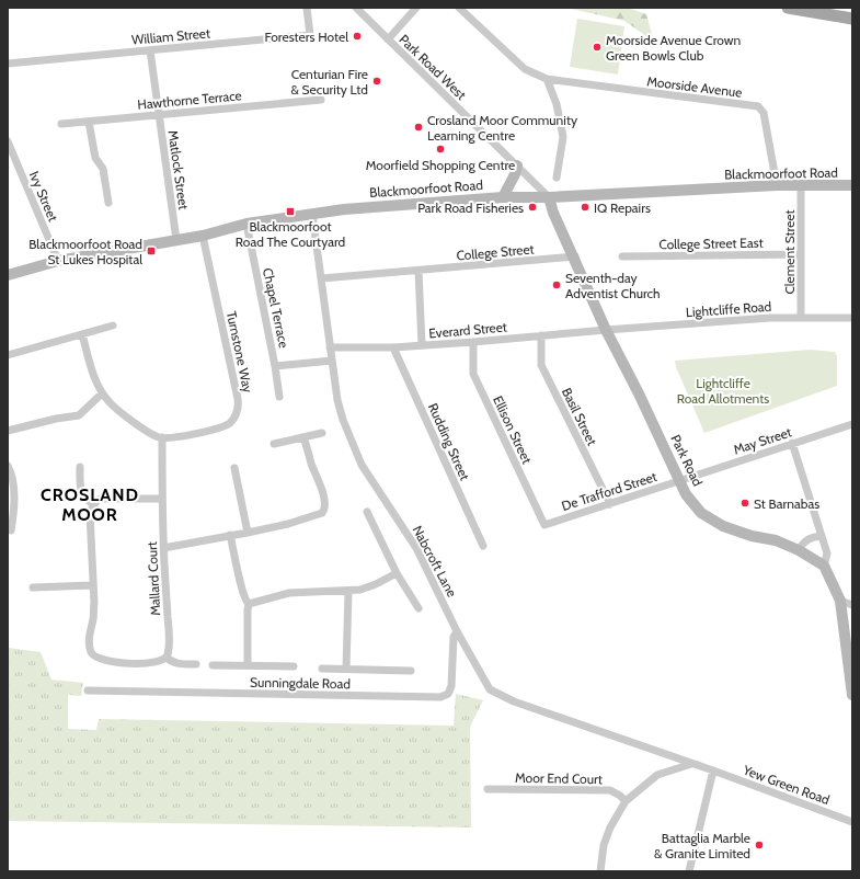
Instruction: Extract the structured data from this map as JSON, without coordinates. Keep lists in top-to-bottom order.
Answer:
{
  "streets": {
    "street": [
      "William Street",
      "Park Road West",
      "Moorside Avenue",
      "Hawthorne Terrace",
      "Matlock Street",
      "Blackmoorfoot Road",
      "Ivy Street",
      "College Street East",
      "College Street",
      "Clement Street",
      "Chapel Terrace",
      "Lightcliffe Road",
      "Everard Street",
      "Turnstone Way",
      "Basil Street",
      "Ellison Street",
      "May Street",
      "Rudding Street",
      "Park Road",
      "De Trafford Street",
      "Nabcroft Lane",
      "Mallard Court",
      "Sunningdale Road",
      "Moor End Court",
      "Yew Green Road"
    ]
  },
  "crossings": [
    ["William Street", "Matlock Street"],
    ["Park Road West", "Blackmoorfoot Road"],
    ["Park Road West", "Park Road"],
    ["Moorside Avenue", "Blackmoorfoot Road"],
    ["Hawthorne Terrace", "Matlock Street"],
    ["Matlock Street", "Blackmoorfoot Road"],
    ["Blackmoorfoot Road", "Ivy Street"],
    ["Blackmoorfoot Road", "Clement Street"],
    ["Blackmoorfoot Road", "Chapel Terrace"],
    ["Blackmoorfoot Road", "Turnstone Way"],
    ["Blackmoorfoot Road", "Park Road"],
    ["Blackmoorfoot Road", "Nabcroft Lane"],
    ["College Street East", "Clement Street"],
    ["College Street", "Park Road"],
    ["College Street", "Nabcroft Lane"],
    ["Clement Street", "Lightcliffe Road"],
    ["Lightcliffe Road", "Everard Street"],
    ["Lightcliffe Road", "Park Road"],
    ["Everard Street", "Basil Street"],
    ["Everard Street", "Ellison Street"],
    ["Everard Street", "Rudding Street"],
    ["Everard Street", "Park Road"],
    ["Everard Street", "Nabcroft Lane"],
    ["Turnstone Way", "Mallard Court"],
    ["Basil Street", "De Trafford Street"],
    ["Ellison Street", "De Trafford Street"],
    ["May Street", "Park Road"],
    ["May Street", "De Trafford Street"],
    ["Park Road", "De Trafford Street"],
    ["Nabcroft Lane", "Sunningdale Road"],
    ["Nabcroft Lane", "Yew Green Road"]
  ],
  "districts": ["CROSLAND MOOR"],
  "parks": ["Lightcliffe Road Allotments"],
  "places": {
    "other": [
      "Foresters Hotel",
      "Moorside Avenue Crown Green Bowls Club",
      "Centurian Fire & Security Ltd",
      "Crosland Moor Community Learning Centre",
      "Moorfield Shopping Centre",
      "Park Road Fisheries",
      "IQ Repairs",
      "Seventh-day Adventist Church",
      "St Barnabas",
      "Battaglia Marble & Granite Limited"
    ],
    "transit": ["Blackmoorfoot Road The Courtyard", "Blackmoorfoot Road St Lukes Hospital"]
  }
}
